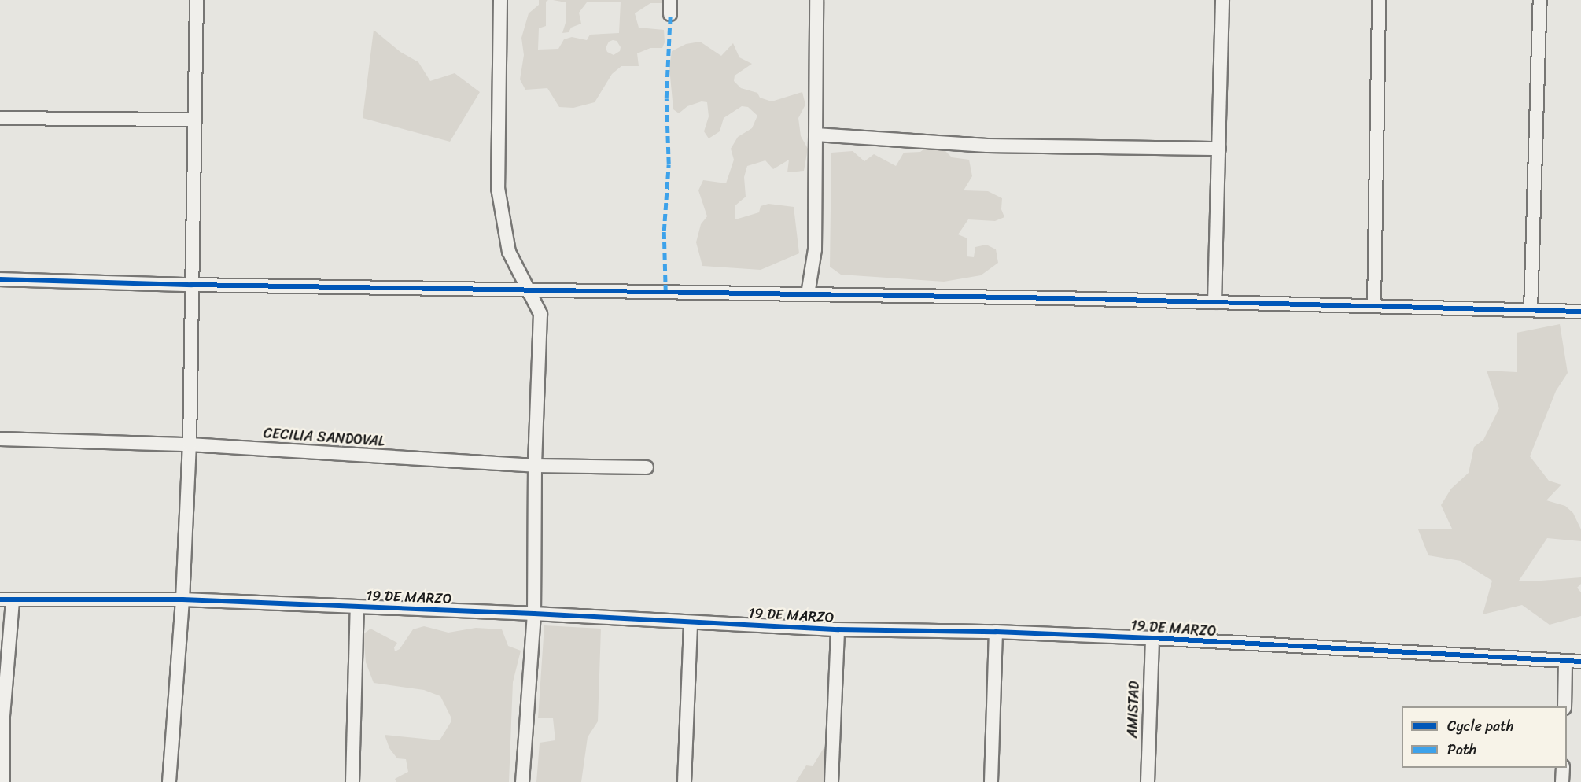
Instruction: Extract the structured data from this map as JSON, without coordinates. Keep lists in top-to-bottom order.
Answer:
{
  "streets": {
    "street": ["CECILIA SANDOVAL", "19 DE MARZO", "AMISTAD"]
  },
  "crossings": [
    ["19 DE MARZO", "AMISTAD"]
  ],
  "legend": ["Cycle path", "Path"]
}
